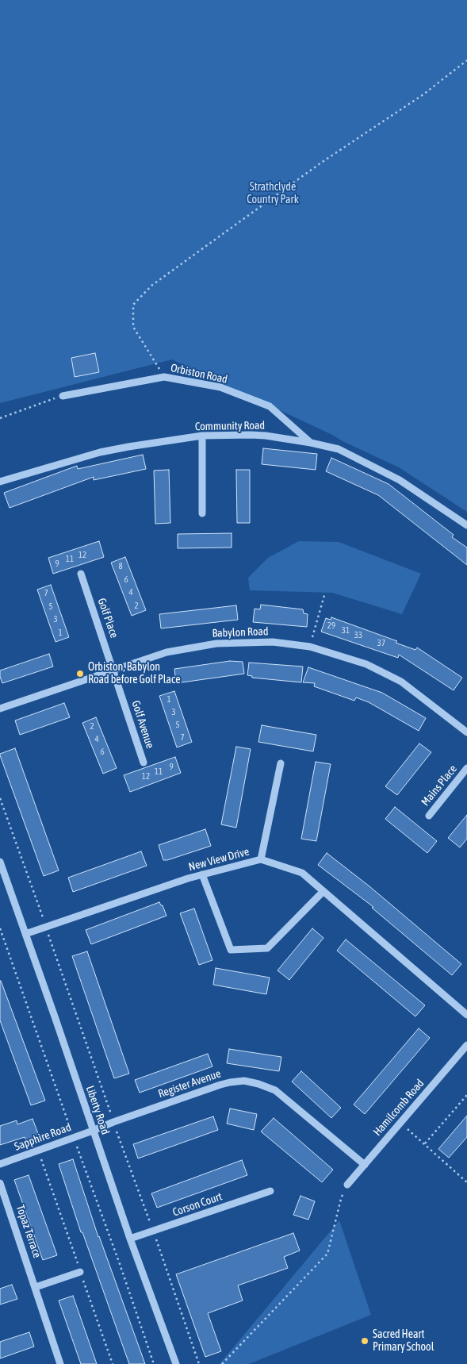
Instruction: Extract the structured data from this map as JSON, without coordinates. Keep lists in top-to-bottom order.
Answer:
{
  "streets": {
    "street": [
      "Orbiston Road",
      "Community Road",
      "Golf Place",
      "Babylon Road",
      "Golf Avenue",
      "Mains Place",
      "New View Drive",
      "Register Avenue",
      "Hamilcomb Road",
      "Liberty Road",
      "Sapphire Road",
      "Corson Court",
      "Topaz Terrace"
    ]
  },
  "crossings": [
    ["Orbiston Road", "Community Road"],
    ["Golf Place", "Babylon Road"],
    ["Golf Place", "Golf Avenue"],
    ["Babylon Road", "Golf Avenue"],
    ["New View Drive", "Liberty Road"],
    ["Register Avenue", "Hamilcomb Road"],
    ["Register Avenue", "Liberty Road"],
    ["Register Avenue", "Sapphire Road"],
    ["Liberty Road", "Sapphire Road"],
    ["Liberty Road", "Corson Court"]
  ],
  "parks": ["Strathclyde Country Park"],
  "places": ["Orbiston, Babylon Road before Golf Place", "Sacred Heart Primary School"],
  "house_numbers": [
    "12",
    "11",
    "9",
    "8",
    "6",
    "4",
    "7",
    "2",
    "5",
    "3",
    "29",
    "31",
    "1",
    "33",
    "37",
    "1",
    "3",
    "5",
    "2",
    "7",
    "4",
    "6",
    "9",
    "11",
    "12"
  ]
}
